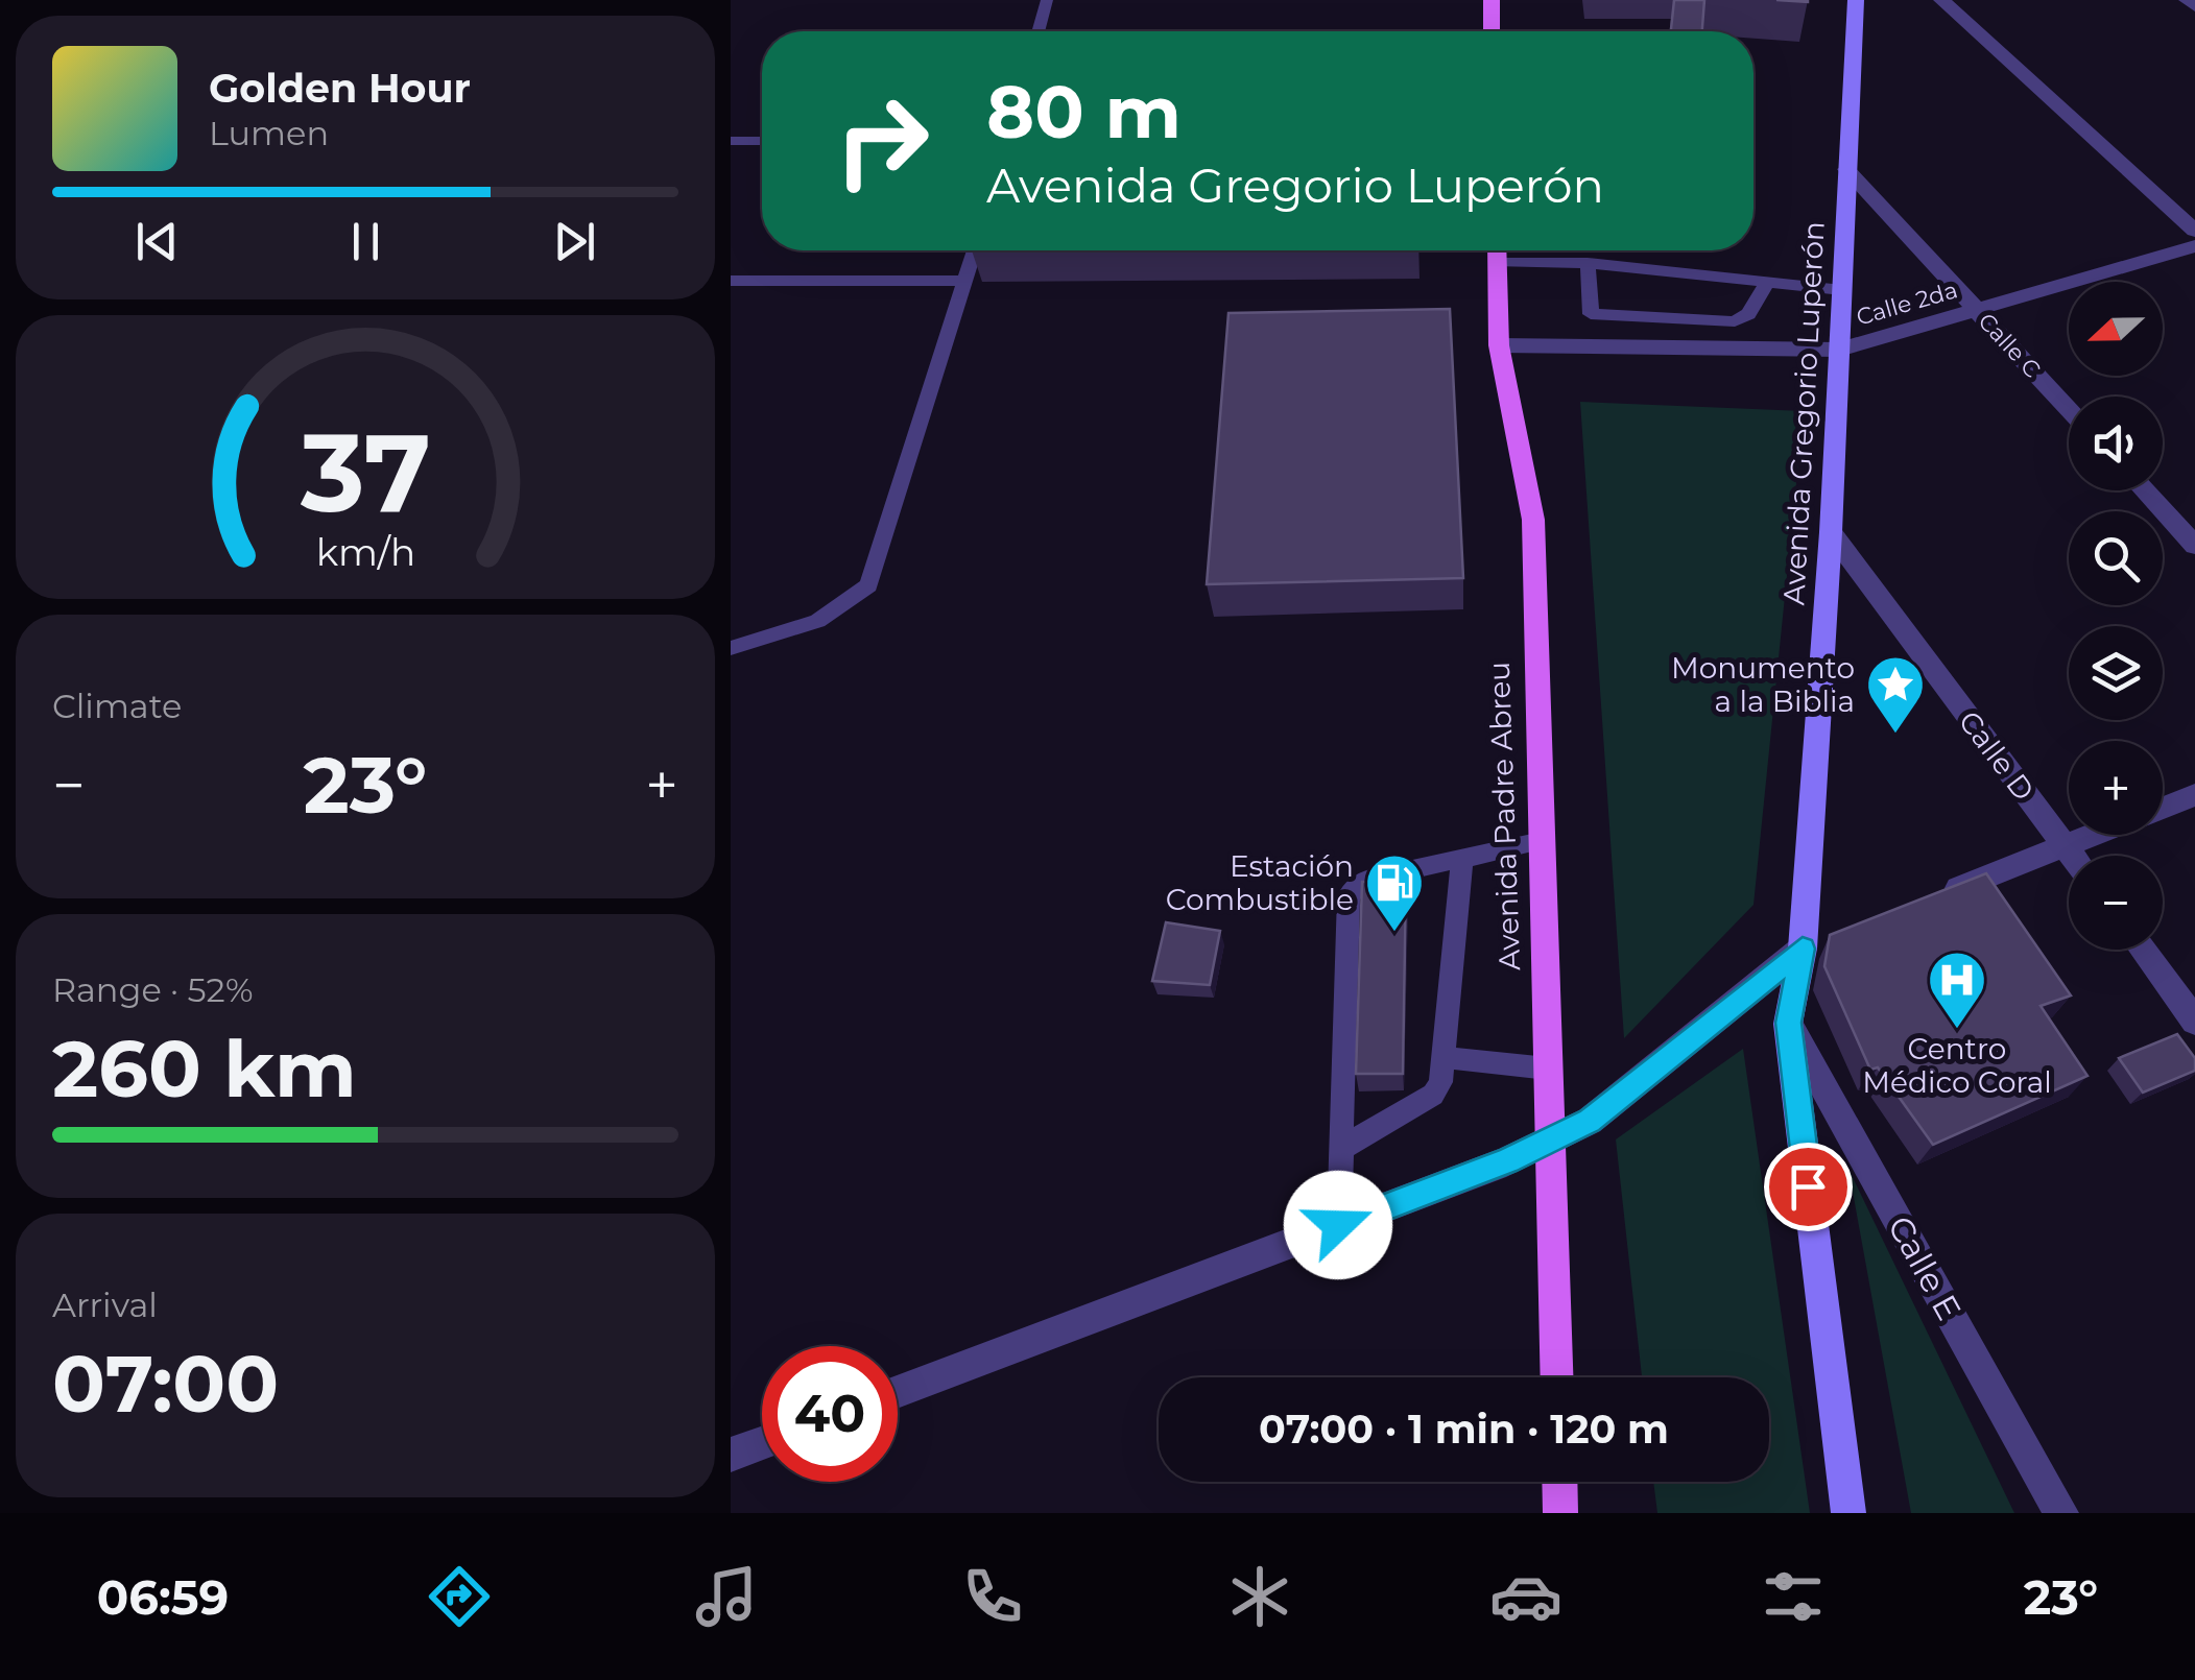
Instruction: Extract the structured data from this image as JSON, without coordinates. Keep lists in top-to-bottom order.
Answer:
{
  "streets": {
    "main road": ["Avenida Gregorio Luperón", "Avenida Padre Abreu"],
    "street": [
      "Calle 2da",
      "Calle C",
      "Calle D",
      "Calle E"
    ]
  },
  "crossings": [
    ["Calle 2da", "Calle C"],
    ["Calle 2da", "Avenida Gregorio Luperón"],
    ["Calle 2da", "Avenida Padre Abreu"],
    ["Calle C", "Avenida Gregorio Luperón"],
    ["Avenida Gregorio Luperón", "Calle D"],
    ["Avenida Gregorio Luperón", "Calle E"]
  ],
  "places": {
    "place": ["Monumento a la Biblia"],
    "fuel station": ["Estación Combustible"],
    "hospital": ["Centro Médico Coral"]
  },
  "north": "left",
  "page": {
    "turn": ["80 m", "Avenida Gregorio Luperón"],
    "song": ["Golden Hour", "Lumen"],
    "map_buttons": ["+", "−"],
    "tile": [
      "Climate",
      ["Range · 52%", "260 km"],
      ["Arrival", "07:00"]
    ],
    "heat": ["−", "23°", "+"],
    "limit": "40",
    "trip": "07:00 · 1 min · 120 m",
    "tabs": ["06:59", "23°"],
    "gauge": ["37", "km/h"]
  }
}
